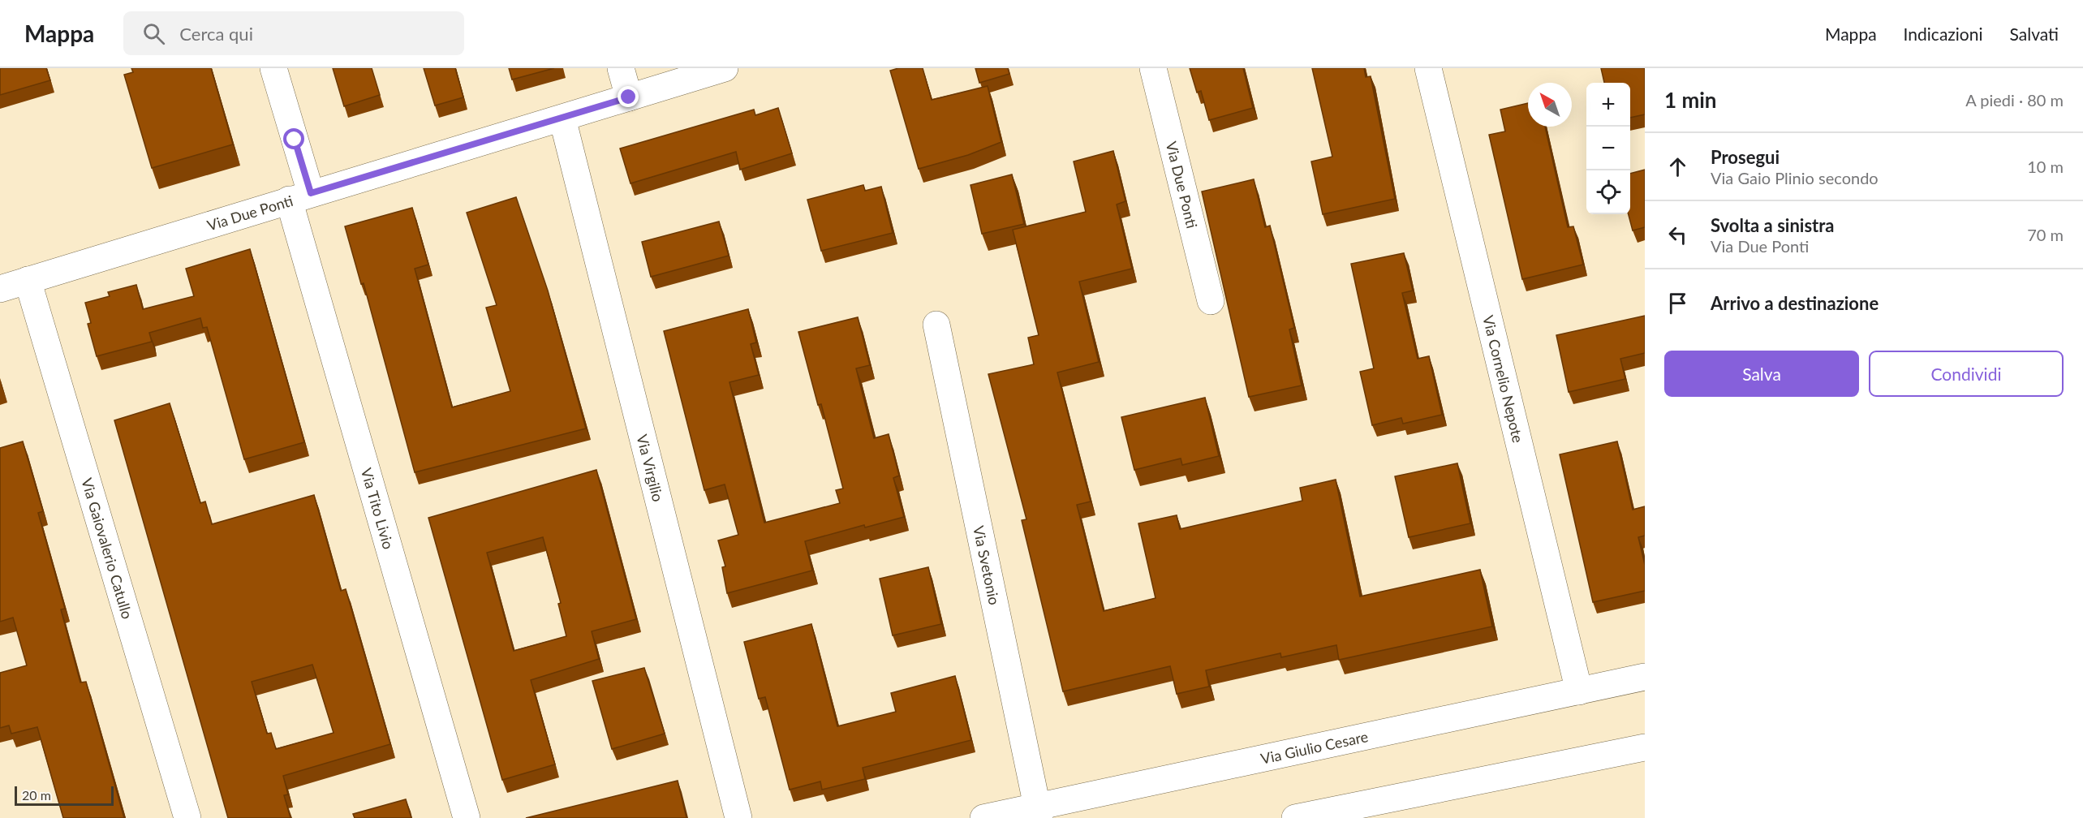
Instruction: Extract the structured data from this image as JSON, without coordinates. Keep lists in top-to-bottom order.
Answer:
{
  "streets": {
    "street": [
      "Via Due Ponti",
      "Via Cornelio Nepote",
      "Via Virgilio",
      "Via Tito Livio",
      "Via Gaiovalerio Catullo",
      "Via Svetonio",
      "Via Giulio Cesare"
    ]
  },
  "crossings": [
    ["Via Due Ponti", "Via Virgilio"],
    ["Via Due Ponti", "Via Tito Livio"],
    ["Via Due Ponti", "Via Gaiovalerio Catullo"],
    ["Via Cornelio Nepote", "Via Giulio Cesare"],
    ["Via Svetonio", "Via Giulio Cesare"]
  ],
  "scale_bar": "20 m",
  "north": "top left",
  "page": {
    "header": "Mappa",
    "search": "Cerca qui",
    "nav": ["Mappa", "Indicazioni", "Salvati"],
    "heading": ["1 min", "A piedi · 80 m"],
    "map_buttons": ["+", "−"],
    "list": [
      ["Prosegui", "Via Gaio Plinio secondo", "10 m"],
      ["Svolta a sinistra", "Via Due Ponti", "70 m"],
      "Arrivo a destinazione"
    ],
    "buttons": ["Salva", "Condividi"],
    "scale": "20 m"
  }
}
